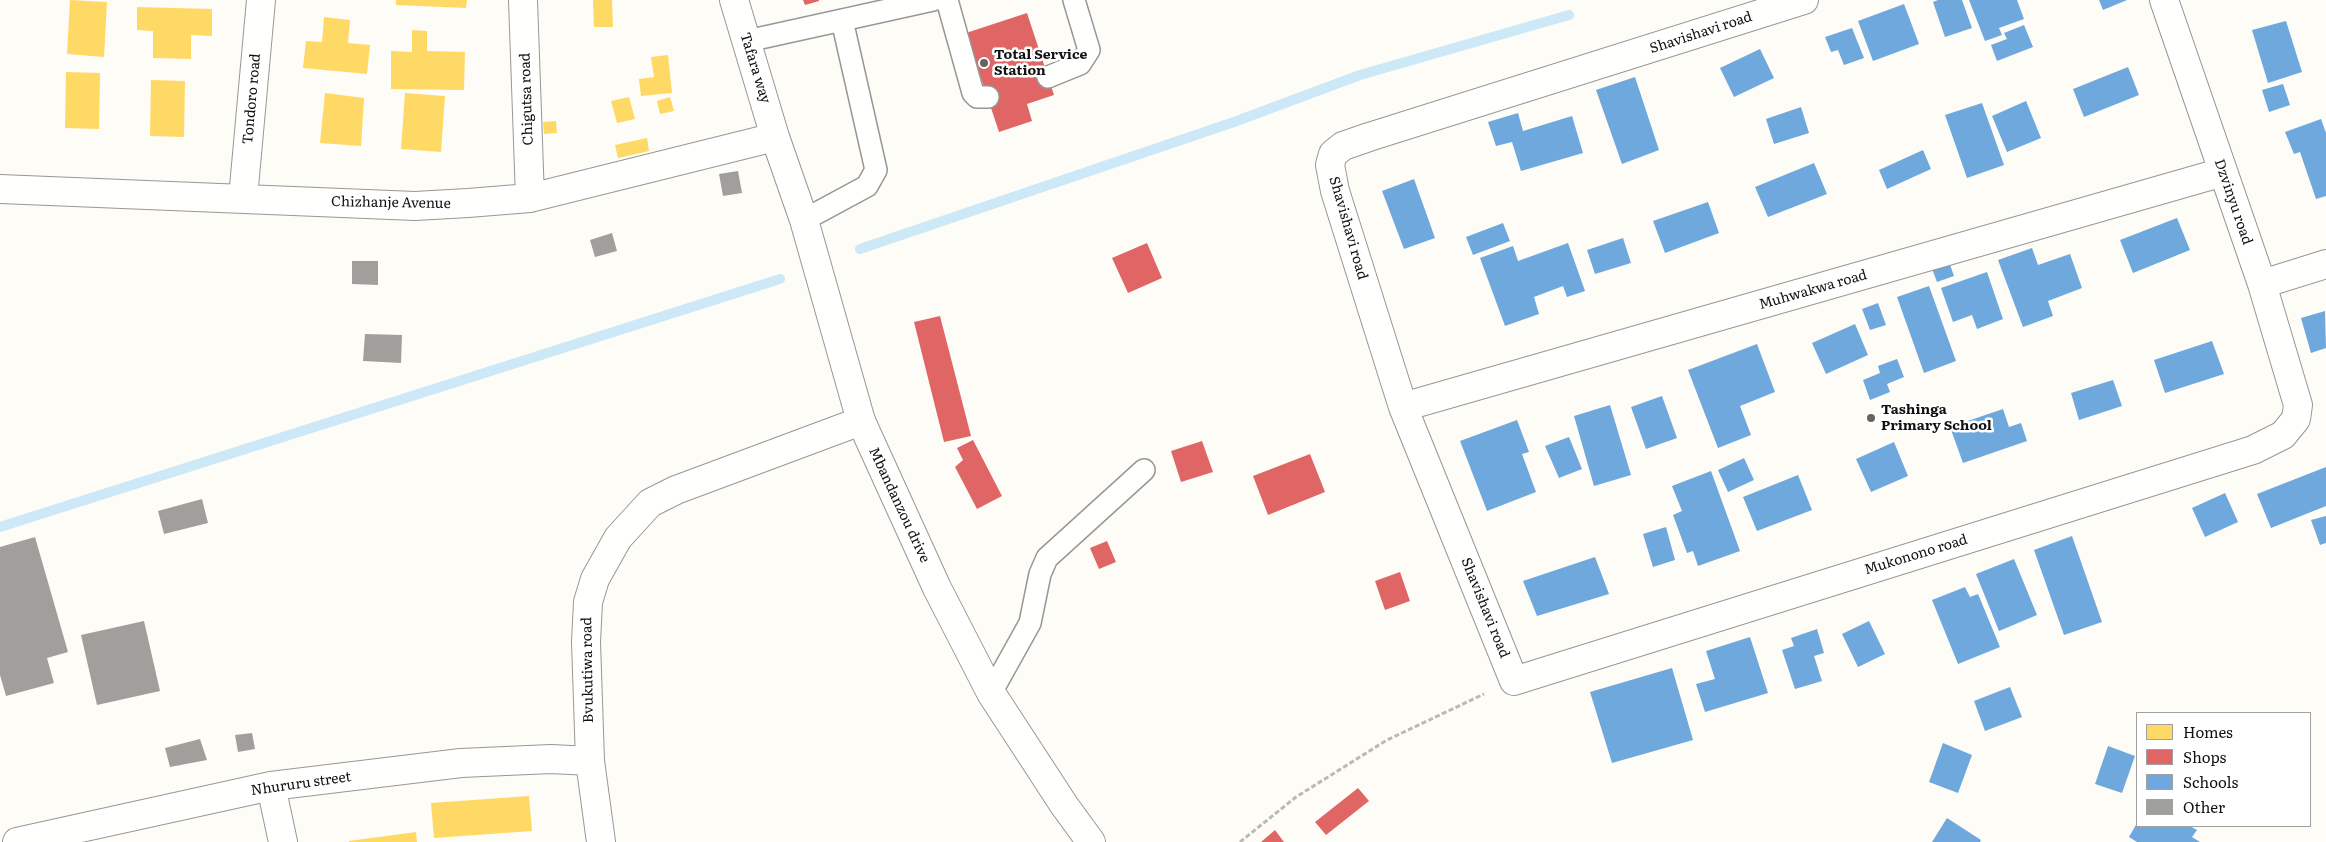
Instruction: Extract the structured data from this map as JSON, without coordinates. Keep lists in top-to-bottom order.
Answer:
{
  "streets": {
    "street": [
      "Shavishavi road",
      "Tafara way",
      "Tondoro road",
      "Chigutsa road",
      "Dzvinyu road",
      "Chizhanje Avenue",
      "Muhwakwa road",
      "Mbandanzou drive",
      "Mukonono road",
      "Bvukutiwa road",
      "Nhururu street"
    ]
  },
  "crossings": [
    ["Shavishavi road", "Muhwakwa road"],
    ["Shavishavi road", "Mukonono road"],
    ["Tafara way", "Chizhanje Avenue"],
    ["Tafara way", "Mbandanzou drive"],
    ["Tondoro road", "Chizhanje Avenue"],
    ["Chigutsa road", "Chizhanje Avenue"],
    ["Dzvinyu road", "Muhwakwa road"],
    ["Dzvinyu road", "Mukonono road"],
    ["Chizhanje Avenue", "Mbandanzou drive"],
    ["Mbandanzou drive", "Bvukutiwa road"],
    ["Bvukutiwa road", "Nhururu street"]
  ],
  "places": ["Total Service Station", "Tashinga Primary School"],
  "legend": [
    "Homes",
    "Shops",
    "Schools",
    "Other"
  ]
}
